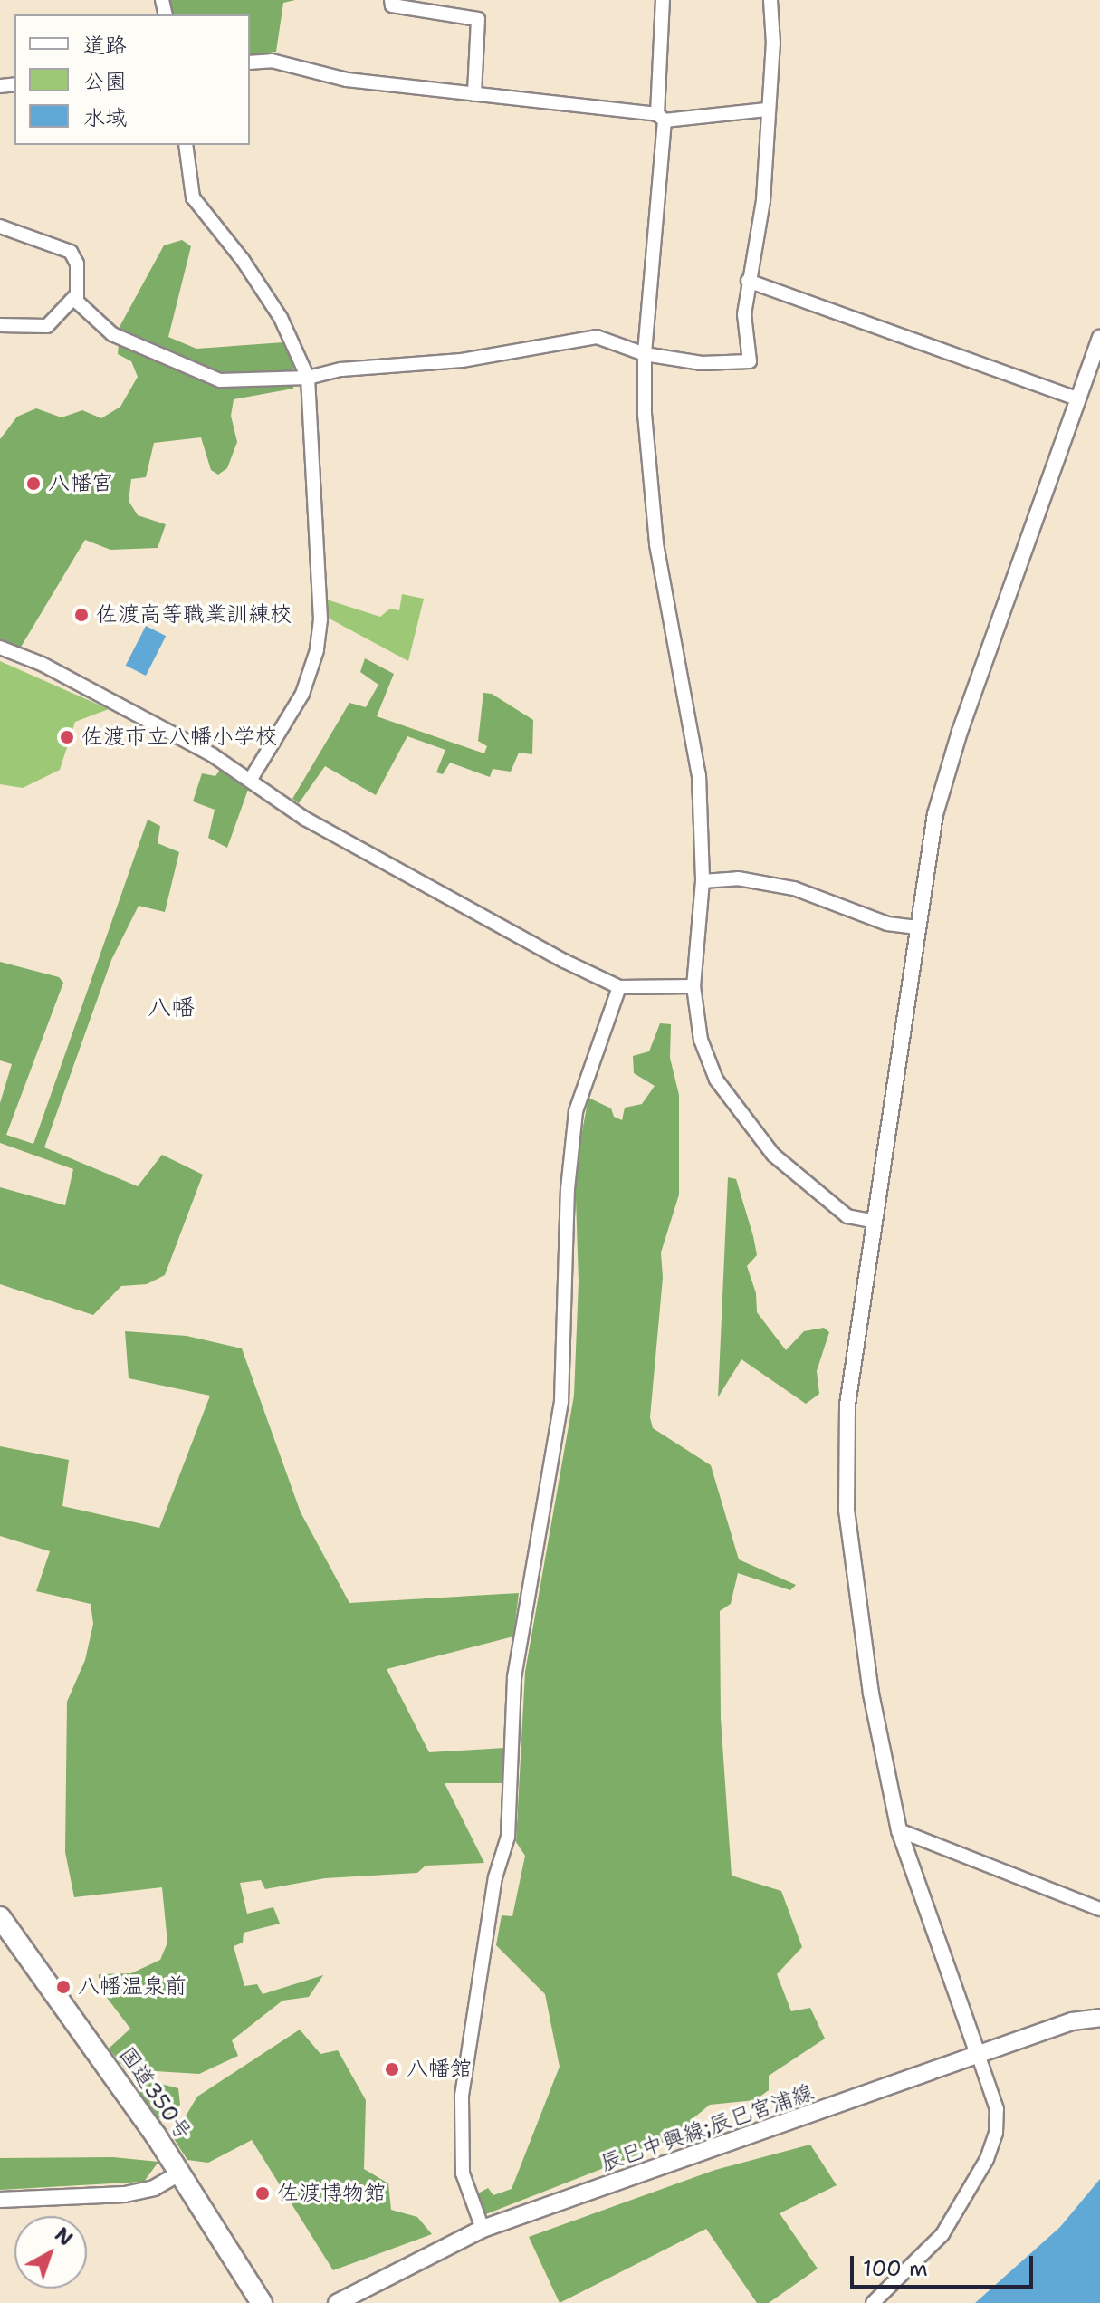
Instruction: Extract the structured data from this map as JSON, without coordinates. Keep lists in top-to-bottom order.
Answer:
{
  "streets": {
    "highway": ["国道350号"],
    "main road": ["辰巳中興線;辰巳宮浦線"]
  },
  "districts": ["八幡"],
  "places": [
    "八幡宮",
    "佐渡高等職業訓練校",
    "佐渡市立八幡小学校",
    "八幡温泉前",
    "八幡館",
    "佐渡博物館"
  ],
  "legend": ["道路", "公園", "水域"],
  "scale_bar": "100 m",
  "north": "top right"
}
